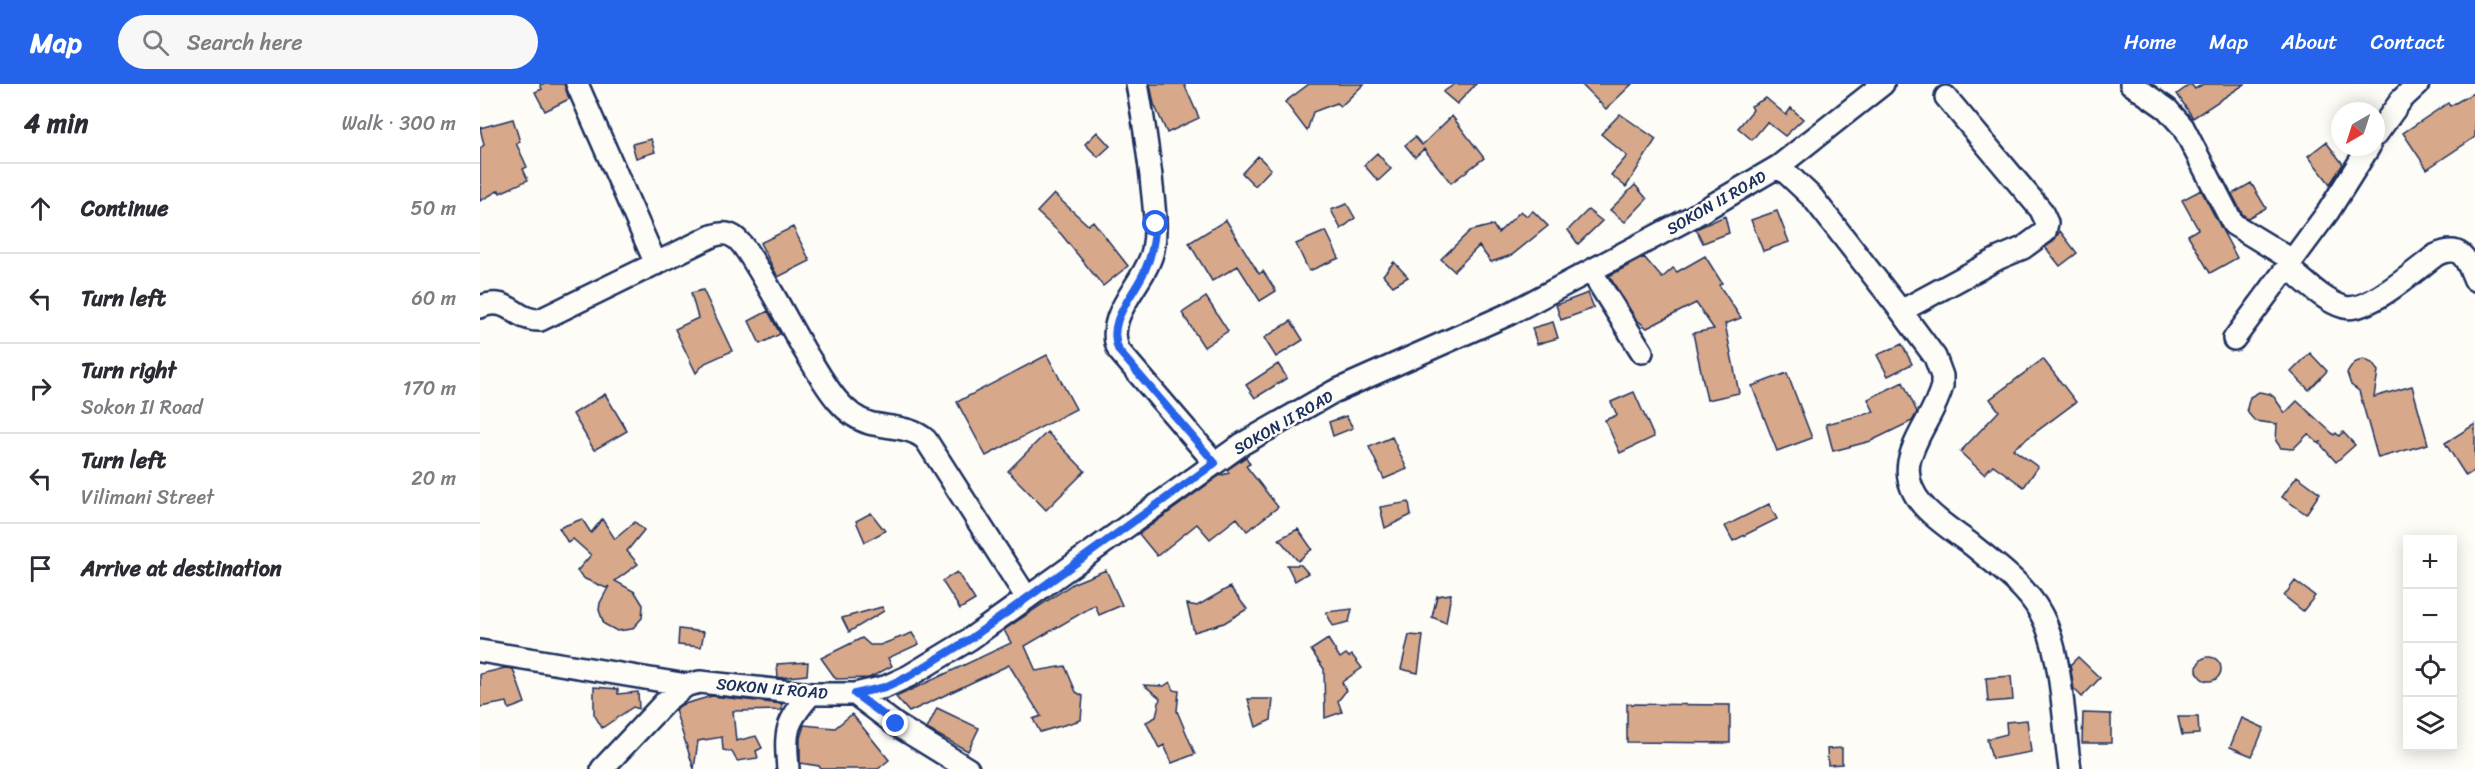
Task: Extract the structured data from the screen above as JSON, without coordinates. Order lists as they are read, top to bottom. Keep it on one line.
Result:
{"streets":{"street":["SOKON II ROAD"]},"north":"bottom left","page":{"header":"Map","search":"Search here","nav":["Home","Map","About","Contact"],"heading":["4 min","Walk · 300 m"],"list":[["Continue","50 m"],["Turn left","60 m"],["Turn right","Sokon II Road","170 m"],["Turn left","Vilimani Street","20 m"],"Arrive at destination"],"map_buttons":["+","−"]}}
